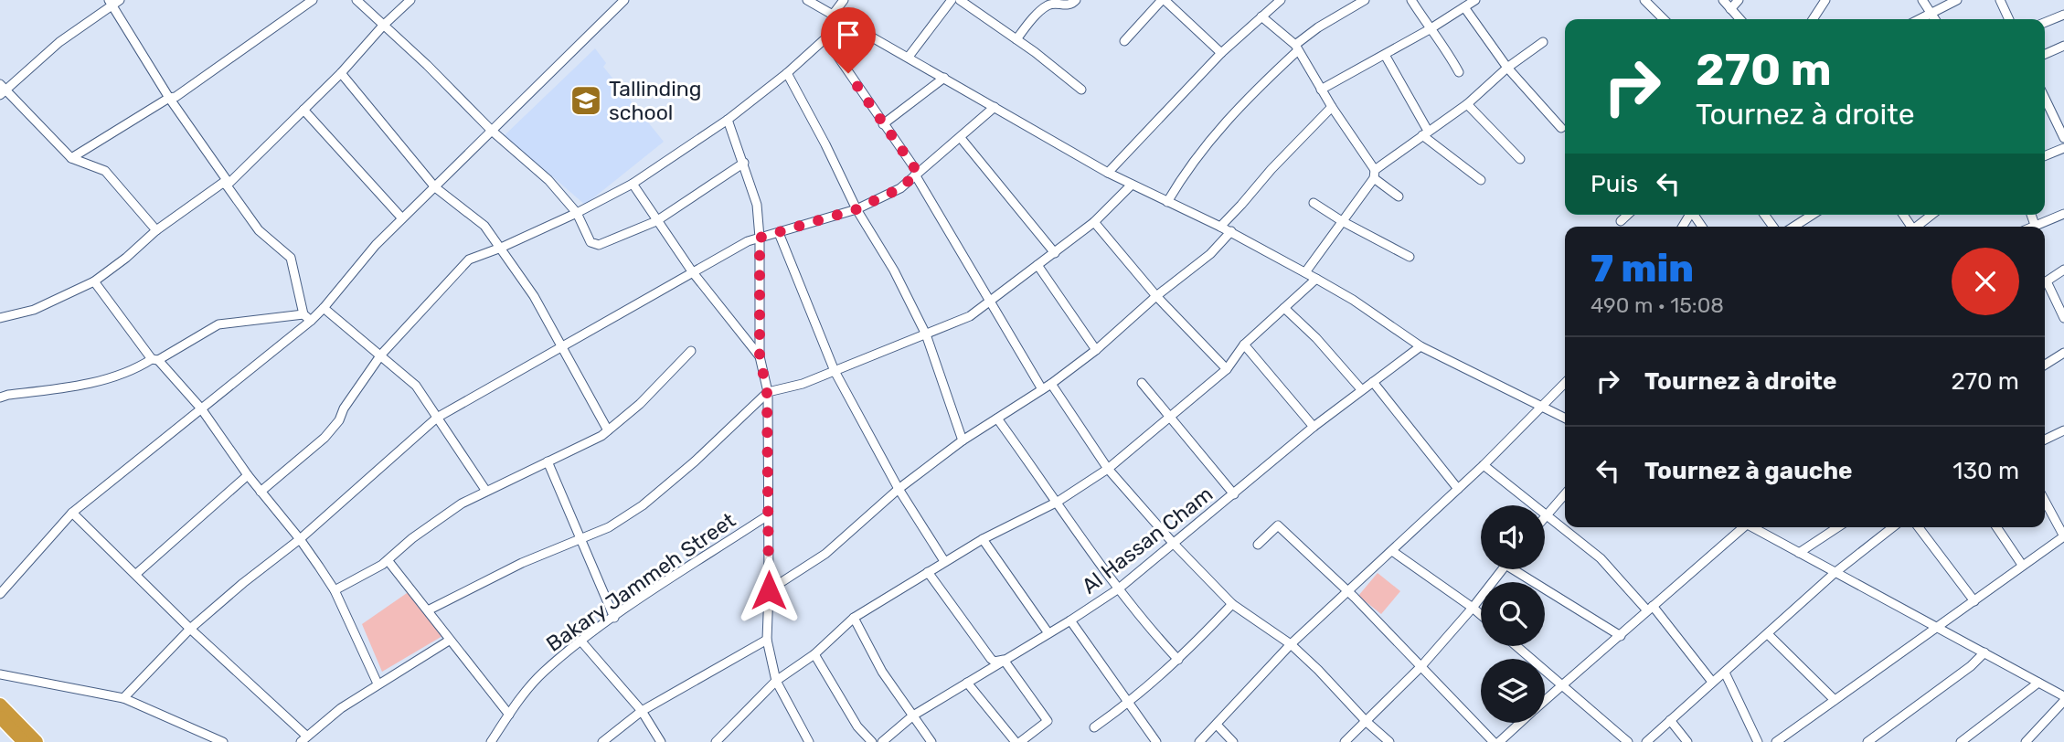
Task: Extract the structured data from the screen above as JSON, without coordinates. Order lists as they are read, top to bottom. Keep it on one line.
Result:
{"streets":{"street":["Al Hassan Cham","Bakary Jammeh Street"]},"places":{"school or university":["Tallinding school"]},"page":{"turn":["270 m","Tournez à droite"],"then":"Puis","heading":["7 min","490 m · 15:08"],"list":[{"name":"Tournez à droite","value":"270 m"},{"name":"Tournez à gauche","value":"130 m"}]}}
